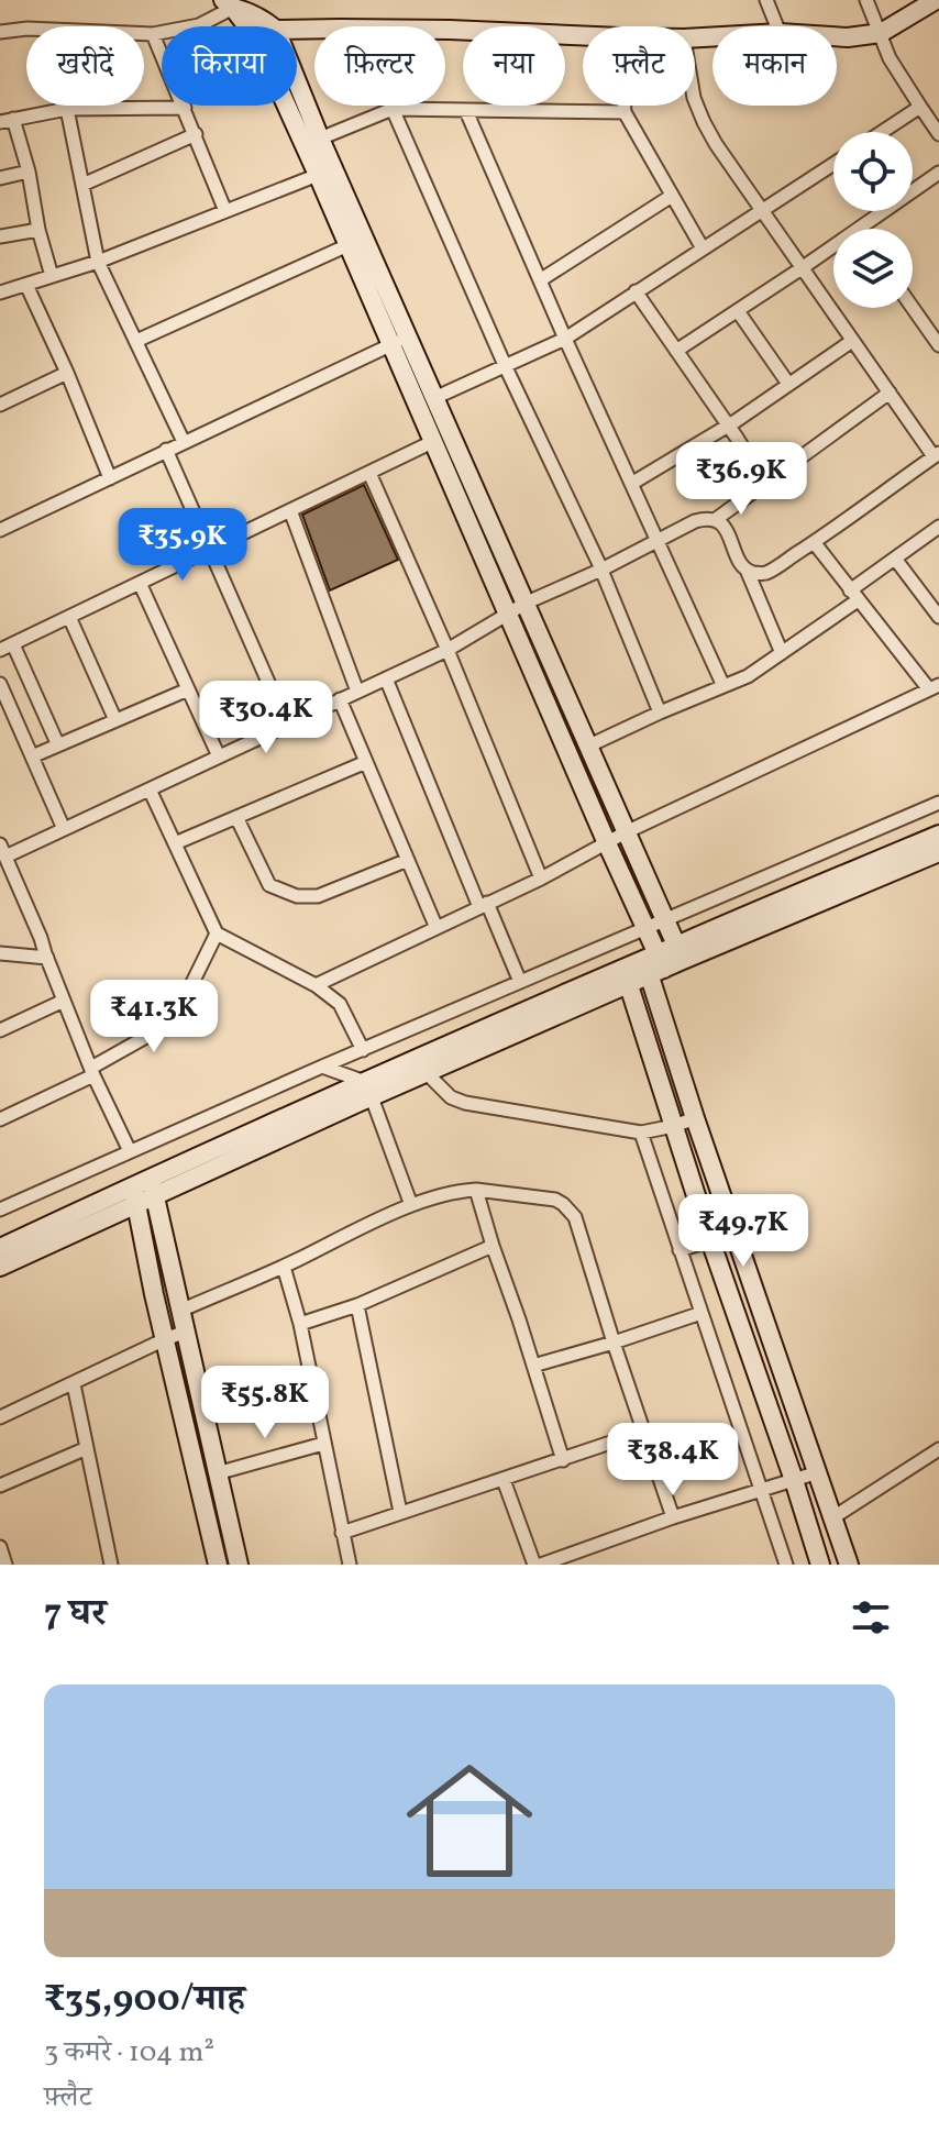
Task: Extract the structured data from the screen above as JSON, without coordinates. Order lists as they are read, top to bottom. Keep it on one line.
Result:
{"page":{"chip":["खरीदें","किराया","फ़िल्टर","नया","फ़्लैट","मकान"],"price":["₹36.9K","₹35.9K","₹30.4K","₹41.3K","₹49.7K","₹55.8K","₹38.4K"],"heading":"7 घर","list":[{"name":"₹35,900/माह","note":"3 कमरे · 104 m² · फ़्लैट"}]}}
